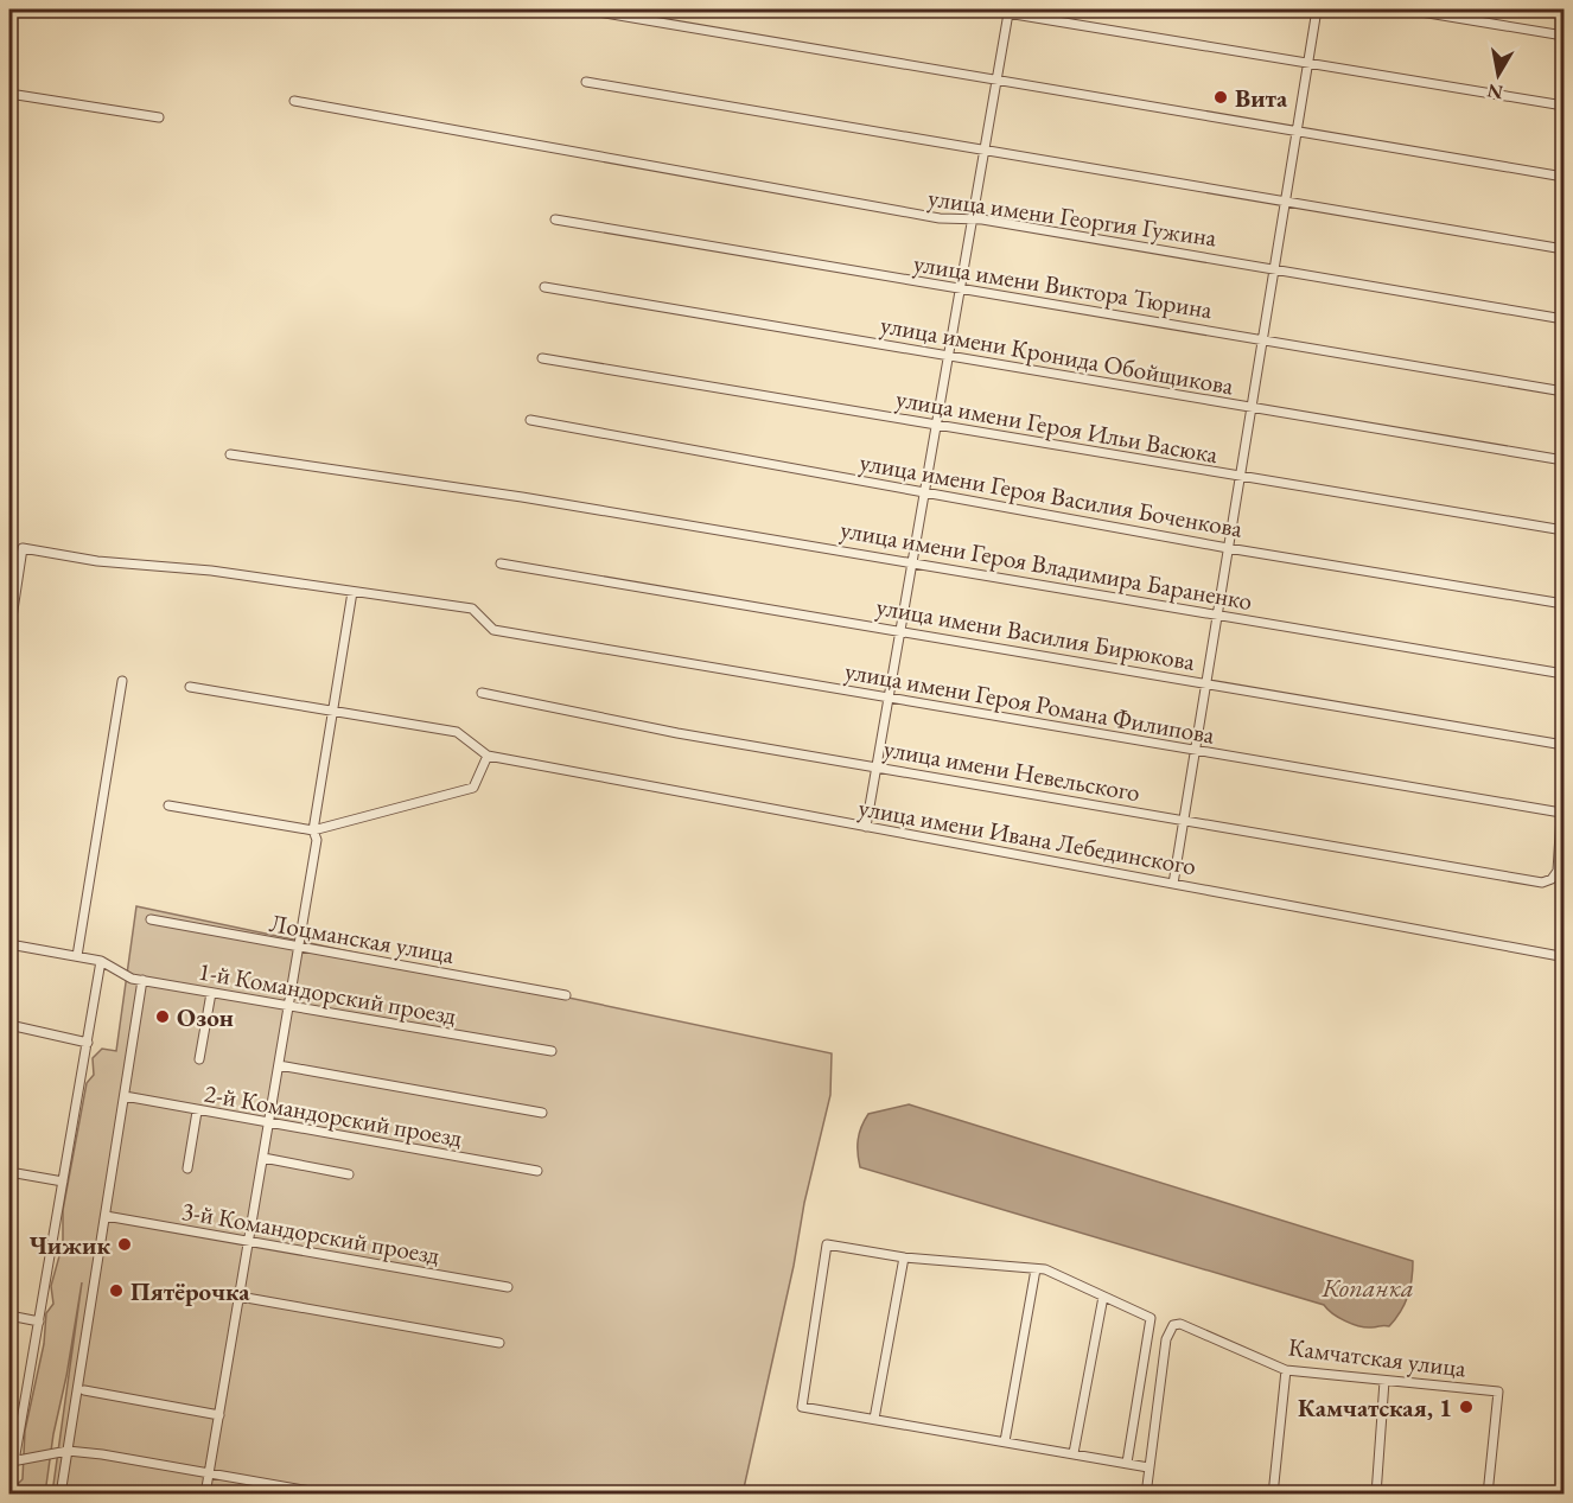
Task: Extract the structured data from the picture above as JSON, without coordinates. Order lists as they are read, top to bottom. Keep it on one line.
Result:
{"streets":{"street":["улица имени Георгия Гужина","улица имени Виктора Тюрина","улица имени Кронида Обойщикова","улица имени Героя Ильи Васюка","улица имени Героя Василия Боченкова","улица имени Героя Владимира Бараненко","улица имени Василия Бирюкова","улица имени Героя Романа Филипова","улица имени Невельского","улица имени Ивана Лебединского","Лоцманская улица","1-й Командорский проезд","2-й Командорский проезд","3-й Командорский проезд","Камчатская улица"]},"crossings":[["улица имени Героя Романа Филипова","улица имени Невельского"]],"water":["Копанка"],"places":["Вита","Озон","Чижик","Пятёрочка","Камчатская, 1"],"north":"bottom"}
